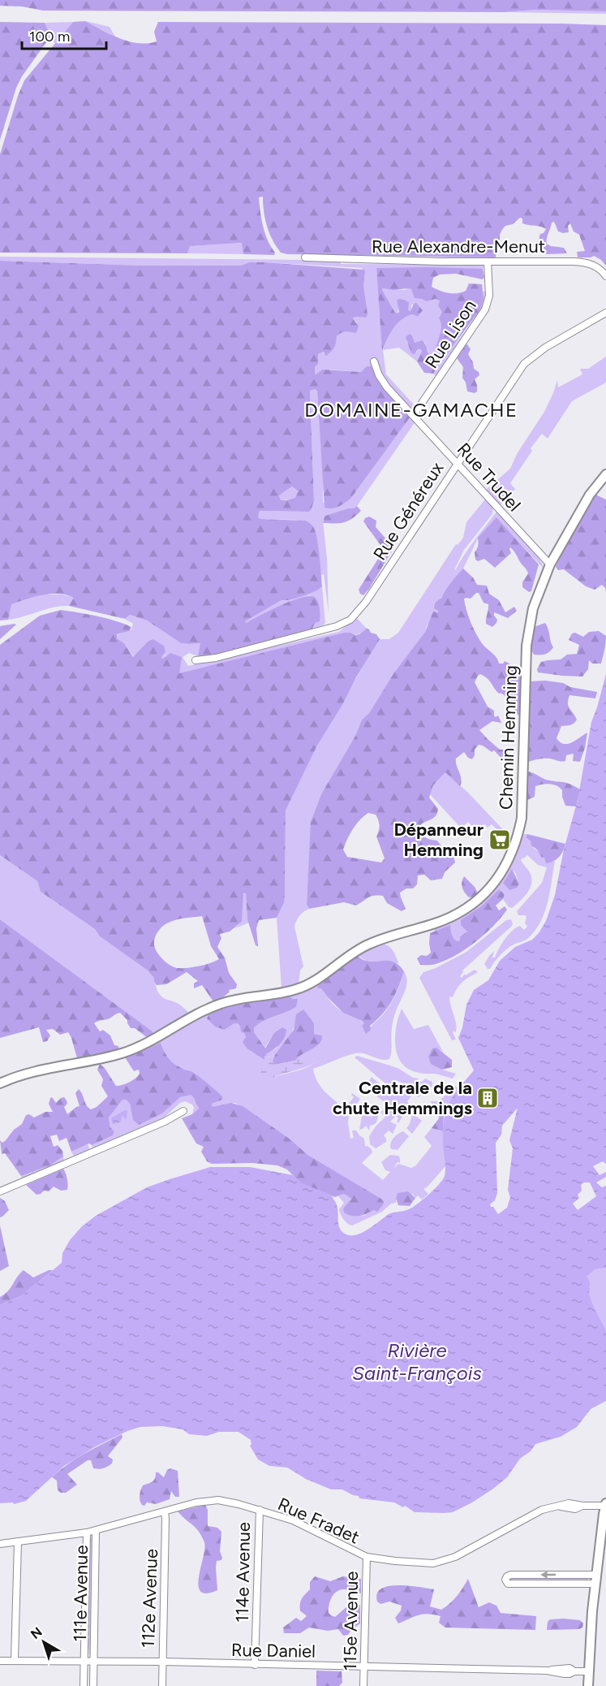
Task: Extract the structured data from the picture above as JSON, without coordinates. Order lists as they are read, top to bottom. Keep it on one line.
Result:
{"streets":{"street":["Rue Alexandre-Menut","Rue Lison","Rue Trudel","Rue Généreux","Chemin Hemming","Rue Fradet","114e Avenue","111e Avenue","112e Avenue","115e Avenue","Rue Daniel"]},"crossings":[["Rue Alexandre-Menut","Rue Lison"],["Rue Lison","Rue Trudel"],["Rue Trudel","Rue Généreux"],["Rue Trudel","Chemin Hemming"],["Rue Fradet","114e Avenue"],["Rue Fradet","111e Avenue"],["Rue Fradet","112e Avenue"],["Rue Fradet","115e Avenue"],["114e Avenue","Rue Daniel"],["111e Avenue","Rue Daniel"],["112e Avenue","Rue Daniel"],["115e Avenue","Rue Daniel"]],"districts":["DOMAINE-GAMACHE"],"water":["Rivière Saint-François"],"places":{"supermarket":["Dépanneur Hemming"],"building":["Centrale de la chute Hemmings"]},"scale_bar":"100 m","north":"top left"}
